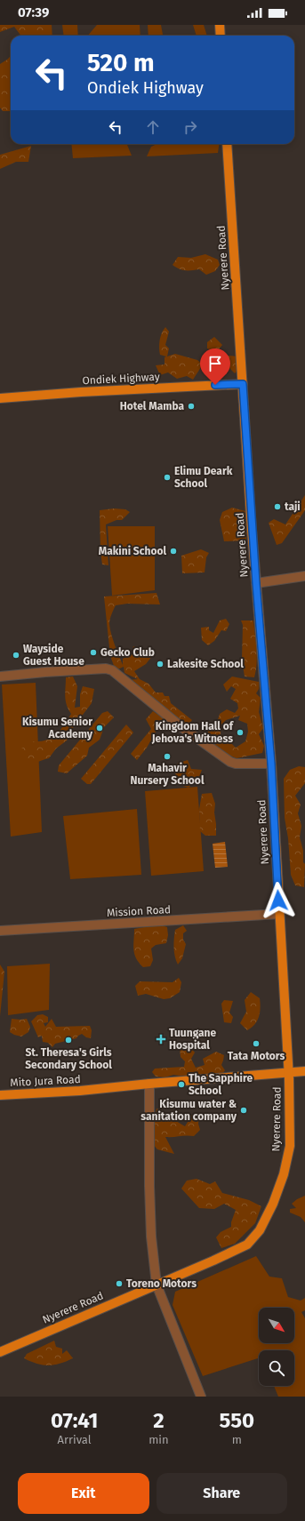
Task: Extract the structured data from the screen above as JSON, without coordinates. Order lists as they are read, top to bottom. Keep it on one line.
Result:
{"streets":{"main road":["Nyerere Road","Ondiek Highway","Mito Jura Road"],"street":["Mission Road"]},"crossings":[["Nyerere Road","Ondiek Highway"],["Nyerere Road","Mission Road"],["Nyerere Road","Mito Jura Road"]],"places":{"other":["Hotel Mamba","Elimu Deark School","taji","Makini School","Gecko Club","Wayside Guest House","Lakesite School","Kisumu Senior Academy","Kingdom Hall of Jehova's Witness","Mahavir Nursery School","St. Theresa's Girls Secondary School","Tata Motors","The Sapphire School","Kisumu water & sanitation company","Toreno Motors"],"health":["Tuungane Hospital"]},"north":"bottom right","page":{"status":"07:39","turn":["520 m","Ondiek Highway"],"eta":["07:41","Arrival","2","min","550","m"],"buttons":["Exit","Share"]}}
